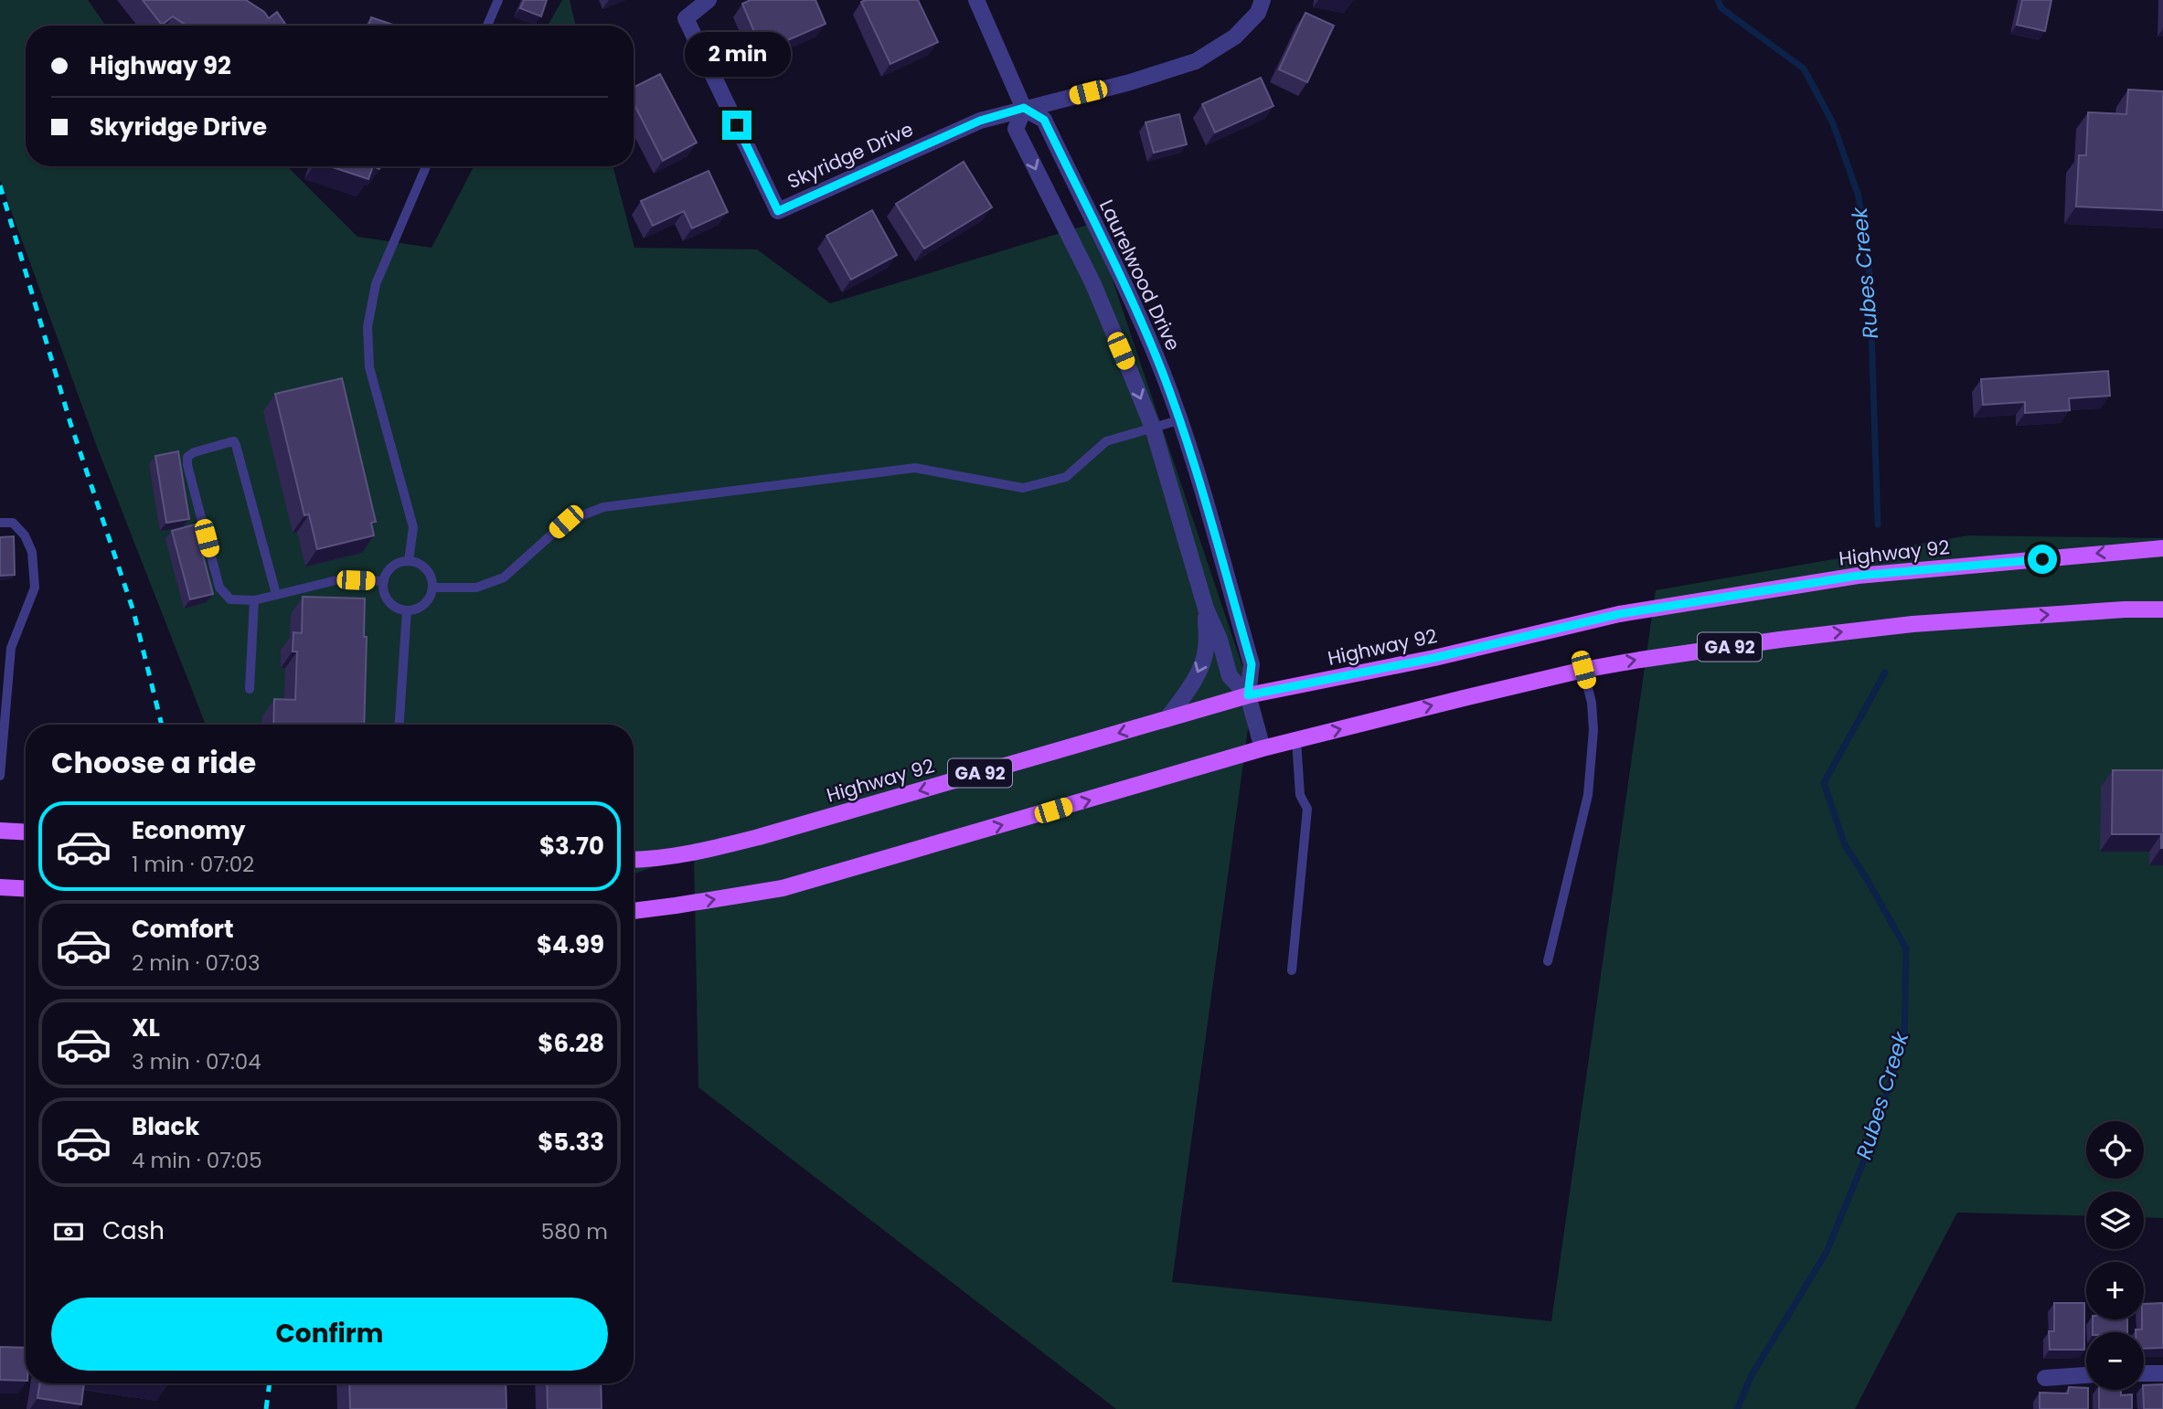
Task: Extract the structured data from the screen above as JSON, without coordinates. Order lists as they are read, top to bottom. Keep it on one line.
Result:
{"streets":{"main road":["Highway 92","GA 92"],"street":["Skyridge Drive","Laurelwood Drive"]},"crossings":[["Skyridge Drive","Laurelwood Drive"],["Laurelwood Drive","Highway 92"],["Laurelwood Drive","GA 92"]],"water":["Rubes Creek"],"page":{"banner":["Highway 92","Skyridge Drive"],"bubble":"2 min","heading":"Choose a ride","list":[{"name":"Economy","note":"1 min · 07:02","value":"$3.70"},{"name":"Comfort","note":"2 min · 07:03","value":"$4.99"},{"name":"XL","note":"3 min · 07:04","value":"$6.28"},{"name":"Black","note":"4 min · 07:05","value":"$5.33"}],"map_buttons":["+","−"],"pay":["Cash","580 m"],"buttons":"Confirm"}}
